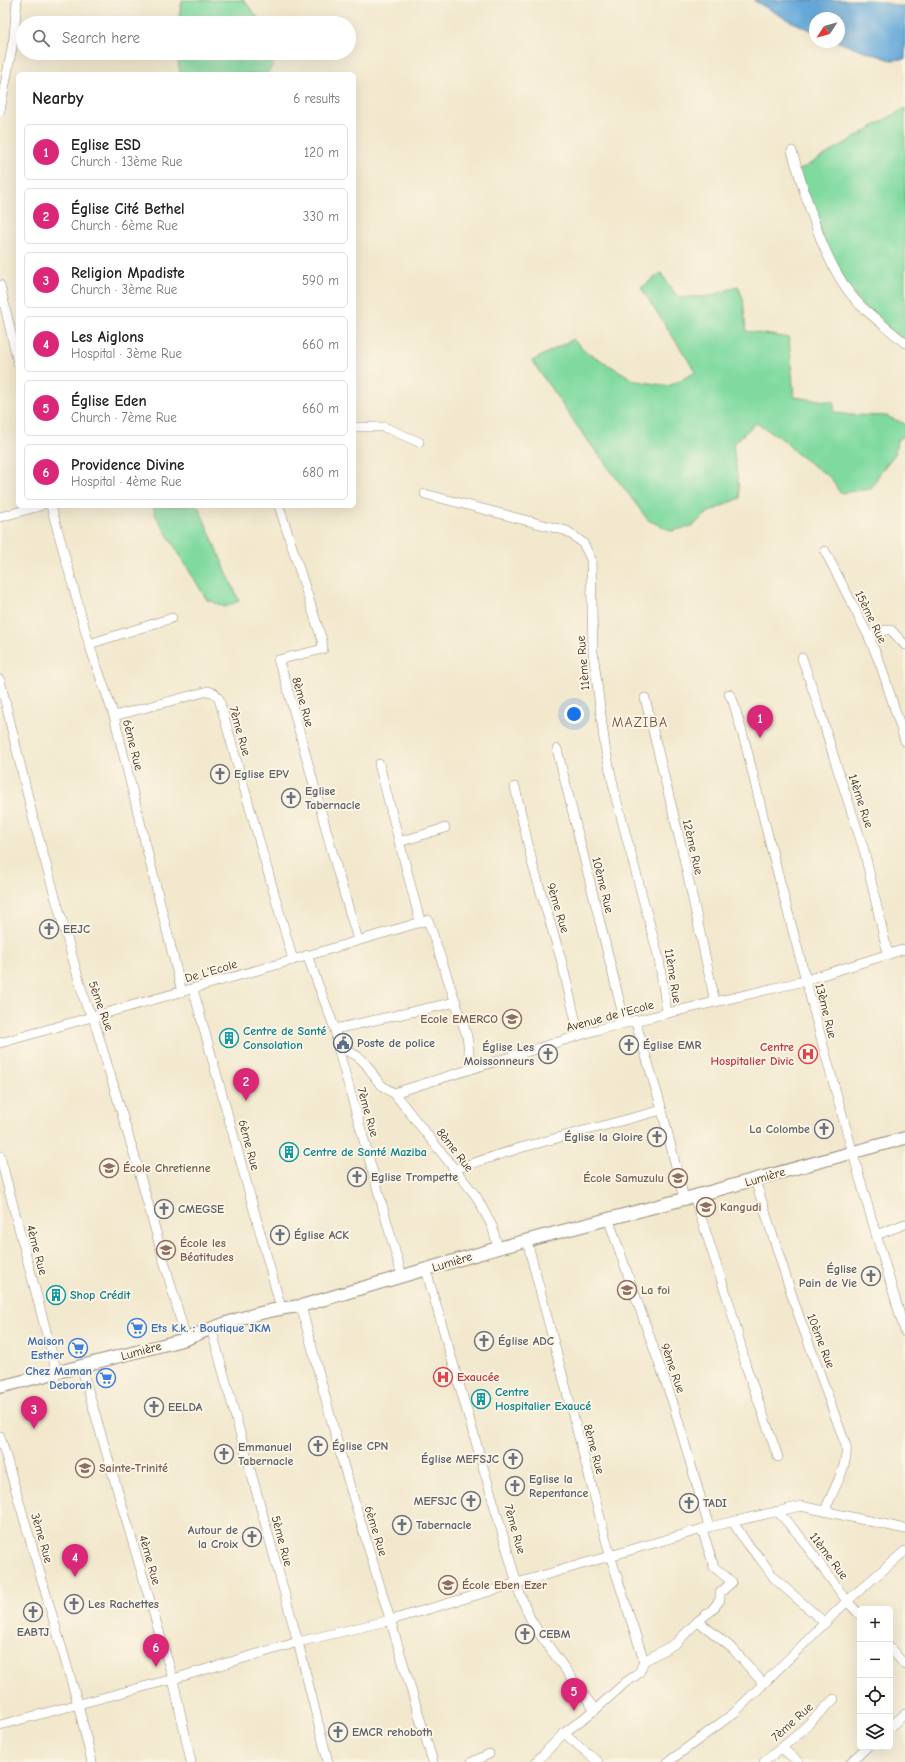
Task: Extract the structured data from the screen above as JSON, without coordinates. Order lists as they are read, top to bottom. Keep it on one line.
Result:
{"streets":{"street":["15ème Rue","11ème Rue","8ème Rue","7ème Rue","6ème Rue","14ème Rue","12ème Rue","10ème Rue","9ème Rue","De L'Ecole","5ème Rue","13ème Rue","Avenue de l'Ecole","Lumière","4ème Rue","3ème Rue"]},"crossings":[["11ème Rue","Avenue de l'Ecole"],["8ème Rue","De L'Ecole"],["8ème Rue","Avenue de l'Ecole"],["8ème Rue","Lumière"],["7ème Rue","6ème Rue"],["7ème Rue","De L'Ecole"],["7ème Rue","Lumière"],["6ème Rue","De L'Ecole"],["6ème Rue","Lumière"],["14ème Rue","Avenue de l'Ecole"],["12ème Rue","Avenue de l'Ecole"],["10ème Rue","Avenue de l'Ecole"],["10ème Rue","Lumière"],["9ème Rue","Avenue de l'Ecole"],["9ème Rue","Lumière"],["De L'Ecole","5ème Rue"],["5ème Rue","Lumière"],["13ème Rue","Avenue de l'Ecole"],["13ème Rue","Lumière"],["Lumière","4ème Rue"]],"districts":["MAZIBA"],"places":{"church":["Eglise EPV","Eglise Tabernacle","EEJC","Église EMR","Église Les Moissonneurs","La Colombe","Église la Gloire","Eglise Trompette","CMEGSE","Église ACK","Église Pain de Vie","Église ADC","EELDA","Église CPN","Emmanuel Tabernacle","Église MEFSJC","Eglise la Repentance","MEFSJC","TADI","Tabernacle","Autour de la Croix","Les Rachettes","EABTJ","CEBM","EMCR rehoboth"],"school or university":["Ecole EMERCO","École Chretienne","École Samuzulu","Kangudi","École les Béatitudes","La foi","Sainte-Trinité","École Eben Ezer"],"building":["Centre de Santé Consolation","Centre de Santé Maziba","Shop Crédit","Centre Hospitalier Exaucé"],"public building":["Poste de police"],"hospital":["Centre Hospitalier Divic","Exaucée"],"supermarket":["Ets K.k. : Boutique JKM","Maison Esther","Chez Maman Deborah"]},"north":"bottom left","page":{"search":"Search here","heading":["Nearby","6 results"],"list":[{"mark":"1","name":"Eglise ESD","note":"Church · 13ème Rue","value":"120 m"},{"mark":"2","name":"Église Cité Bethel","note":"Church · 6ème Rue","value":"330 m"},{"mark":"3","name":"Religion Mpadiste","note":"Church · 3ème Rue","value":"590 m"},{"mark":"4","name":"Les Aiglons","note":"Hospital · 3ème Rue","value":"660 m"},{"mark":"5","name":"Église Eden","note":"Church · 7ème Rue","value":"660 m"},{"mark":"6","name":"Providence Divine","note":"Hospital · 4ème Rue","value":"680 m"}],"pins":["1","2","3","4","6","5"],"map_buttons":["+","−"]}}
